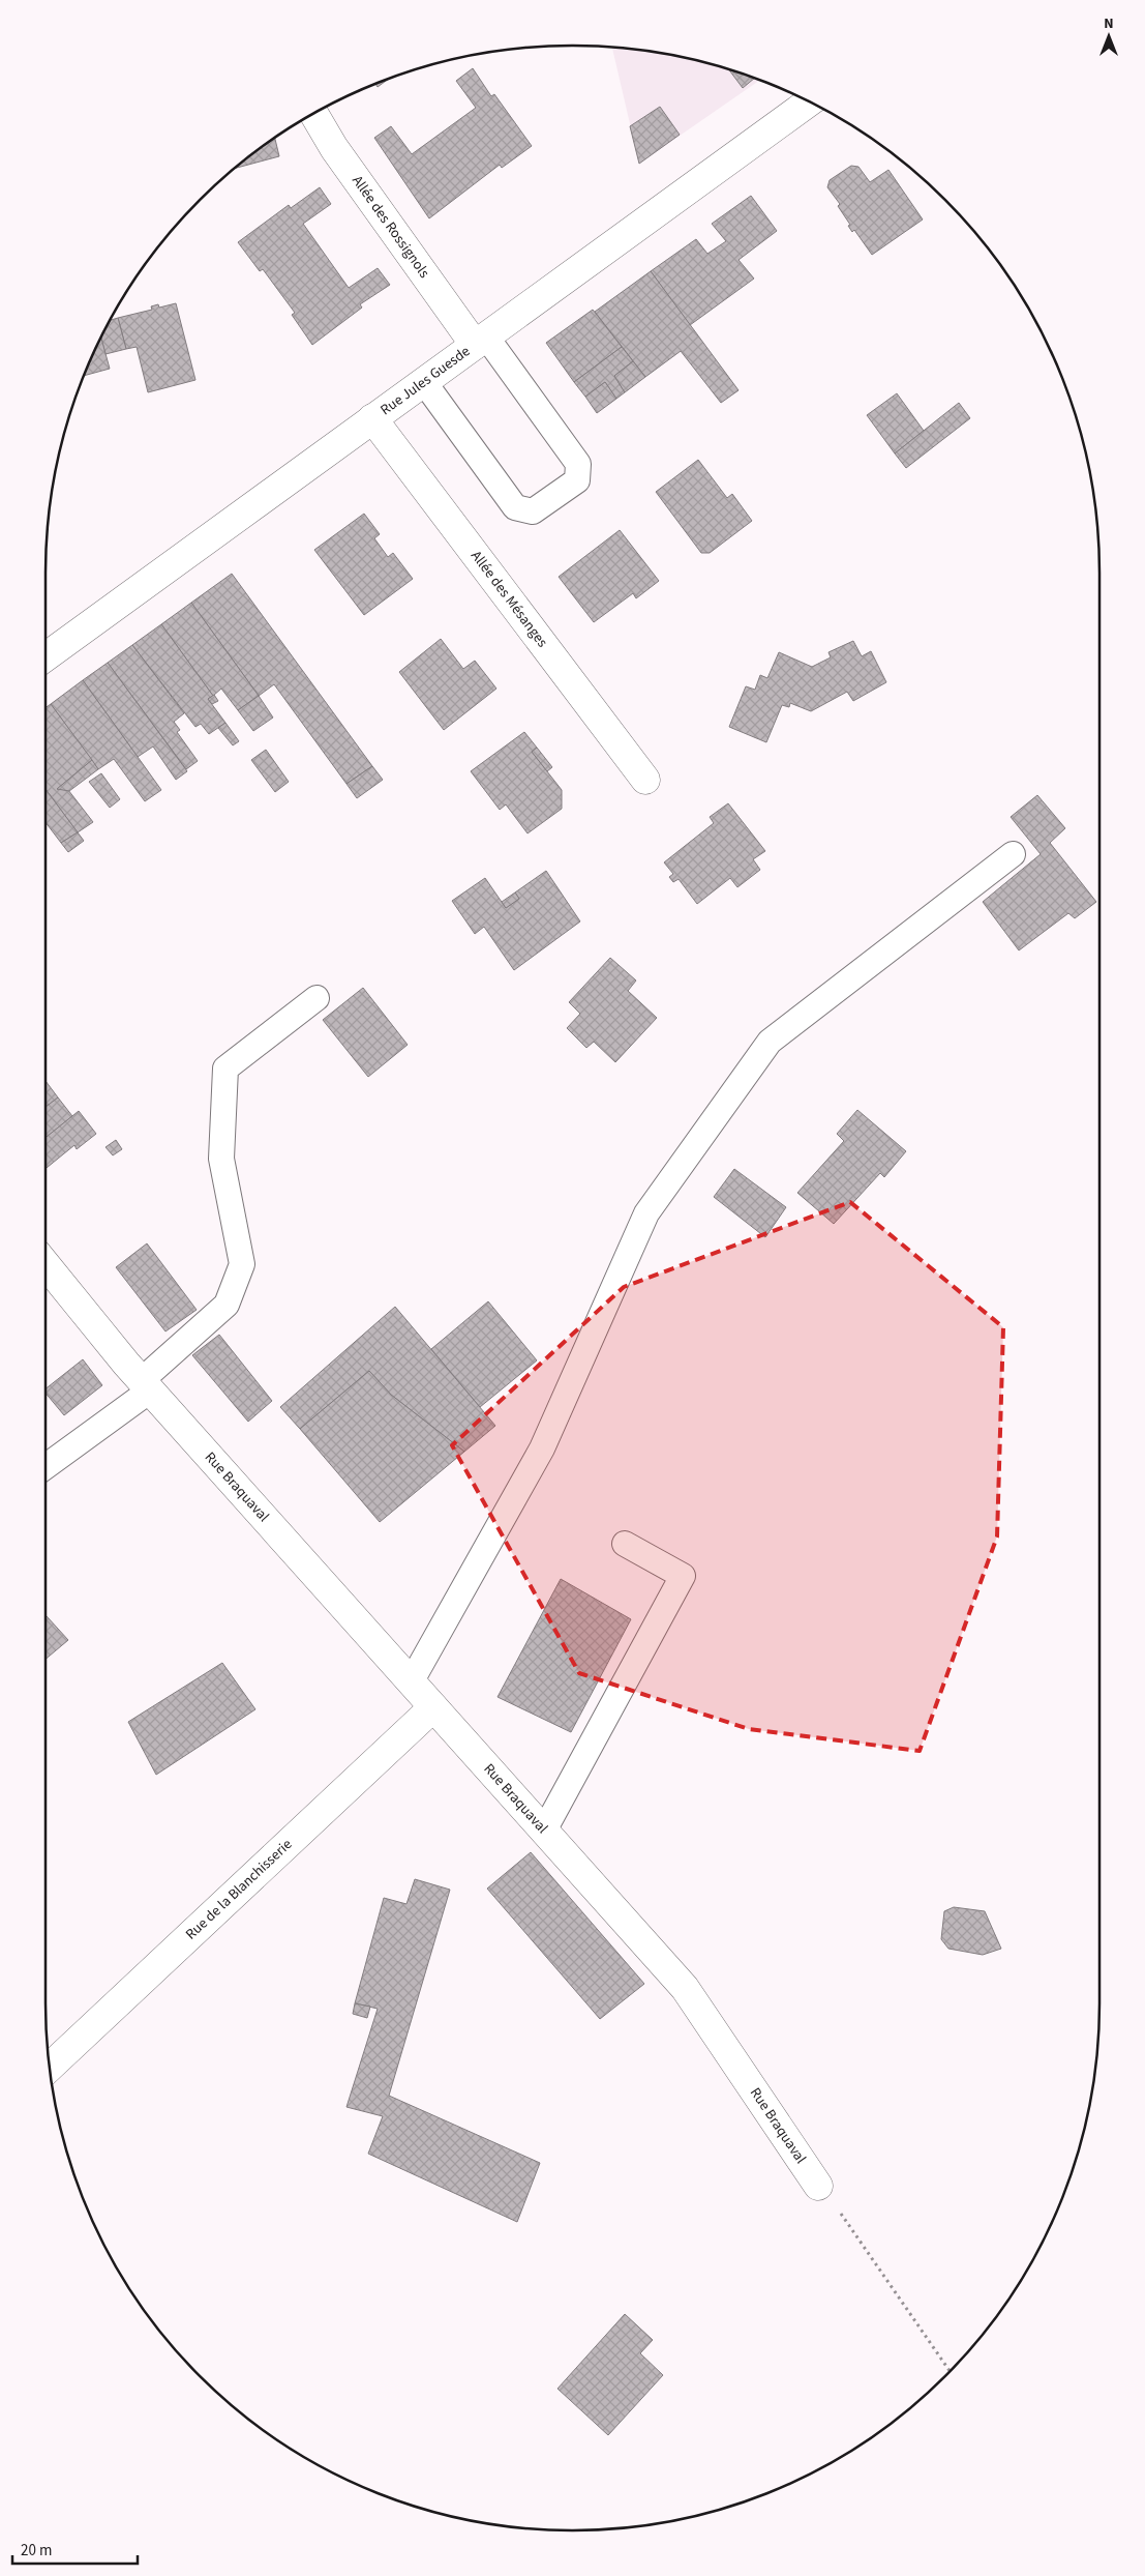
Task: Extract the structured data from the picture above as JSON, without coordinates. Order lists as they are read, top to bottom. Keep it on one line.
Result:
{"streets":{"street":["Allée des Rossignols","Rue Jules Guesde","Allée des Mésanges","Rue Braquaval","Rue de la Blanchisserie"]},"crossings":[["Allée des Rossignols","Rue Jules Guesde"],["Rue Jules Guesde","Allée des Mésanges"],["Rue Braquaval","Rue de la Blanchisserie"]],"scale_bar":"20 m","north":"top"}
